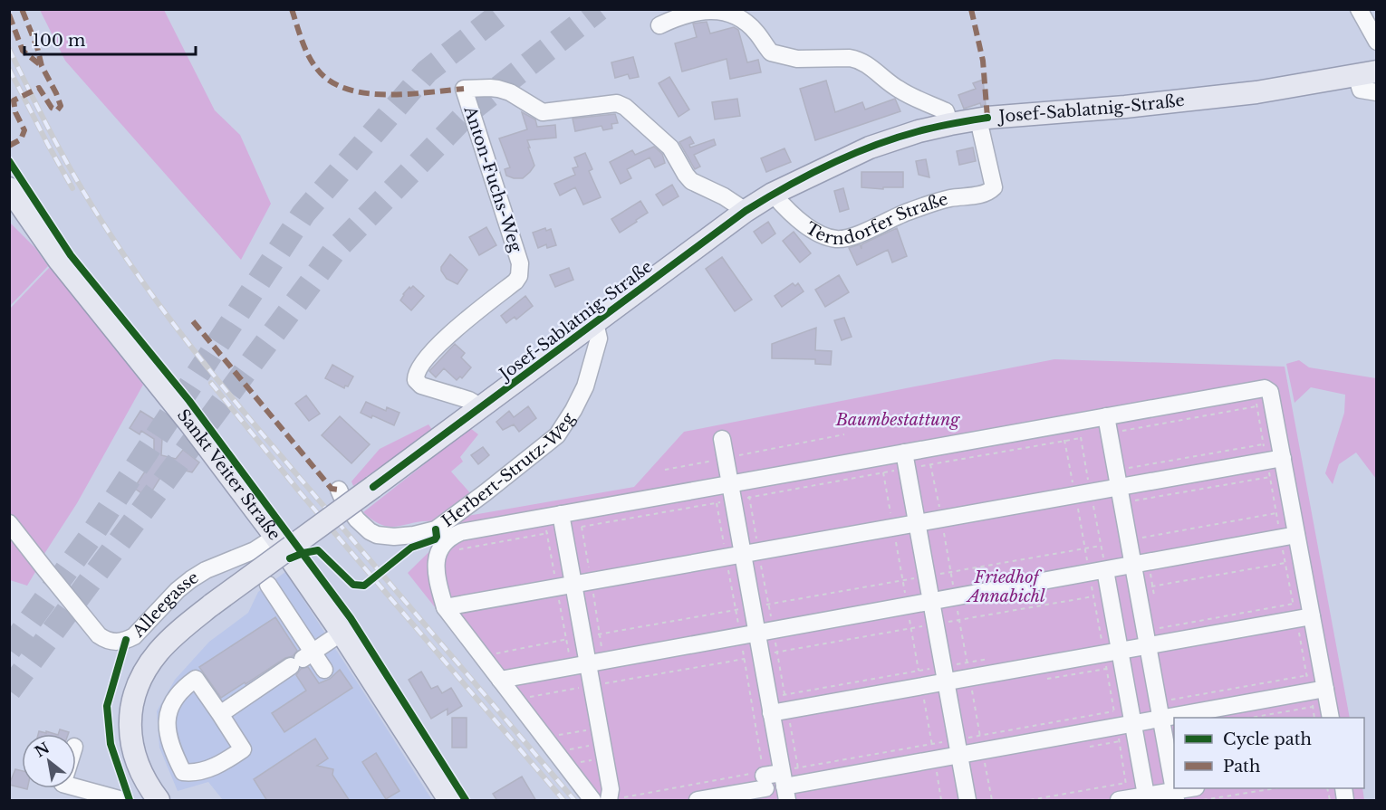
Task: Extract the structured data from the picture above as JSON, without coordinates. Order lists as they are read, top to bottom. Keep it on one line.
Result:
{"streets":{"main road":["Josef-Sablatnig-Straße","Sankt Veiter Straße"],"street":["Anton-Fuchs-Weg","Terndorfer Straße","Herbert-Strutz-Weg","Alleegasse"]},"crossings":[["Josef-Sablatnig-Straße","Anton-Fuchs-Weg"],["Josef-Sablatnig-Straße","Terndorfer Straße"],["Josef-Sablatnig-Straße","Herbert-Strutz-Weg"],["Sankt Veiter Straße","Alleegasse"]],"parks":["Baumbestattung","Friedhof Annabichl"],"legend":["Cycle path","Path"],"scale_bar":"100 m","north":"top left"}
